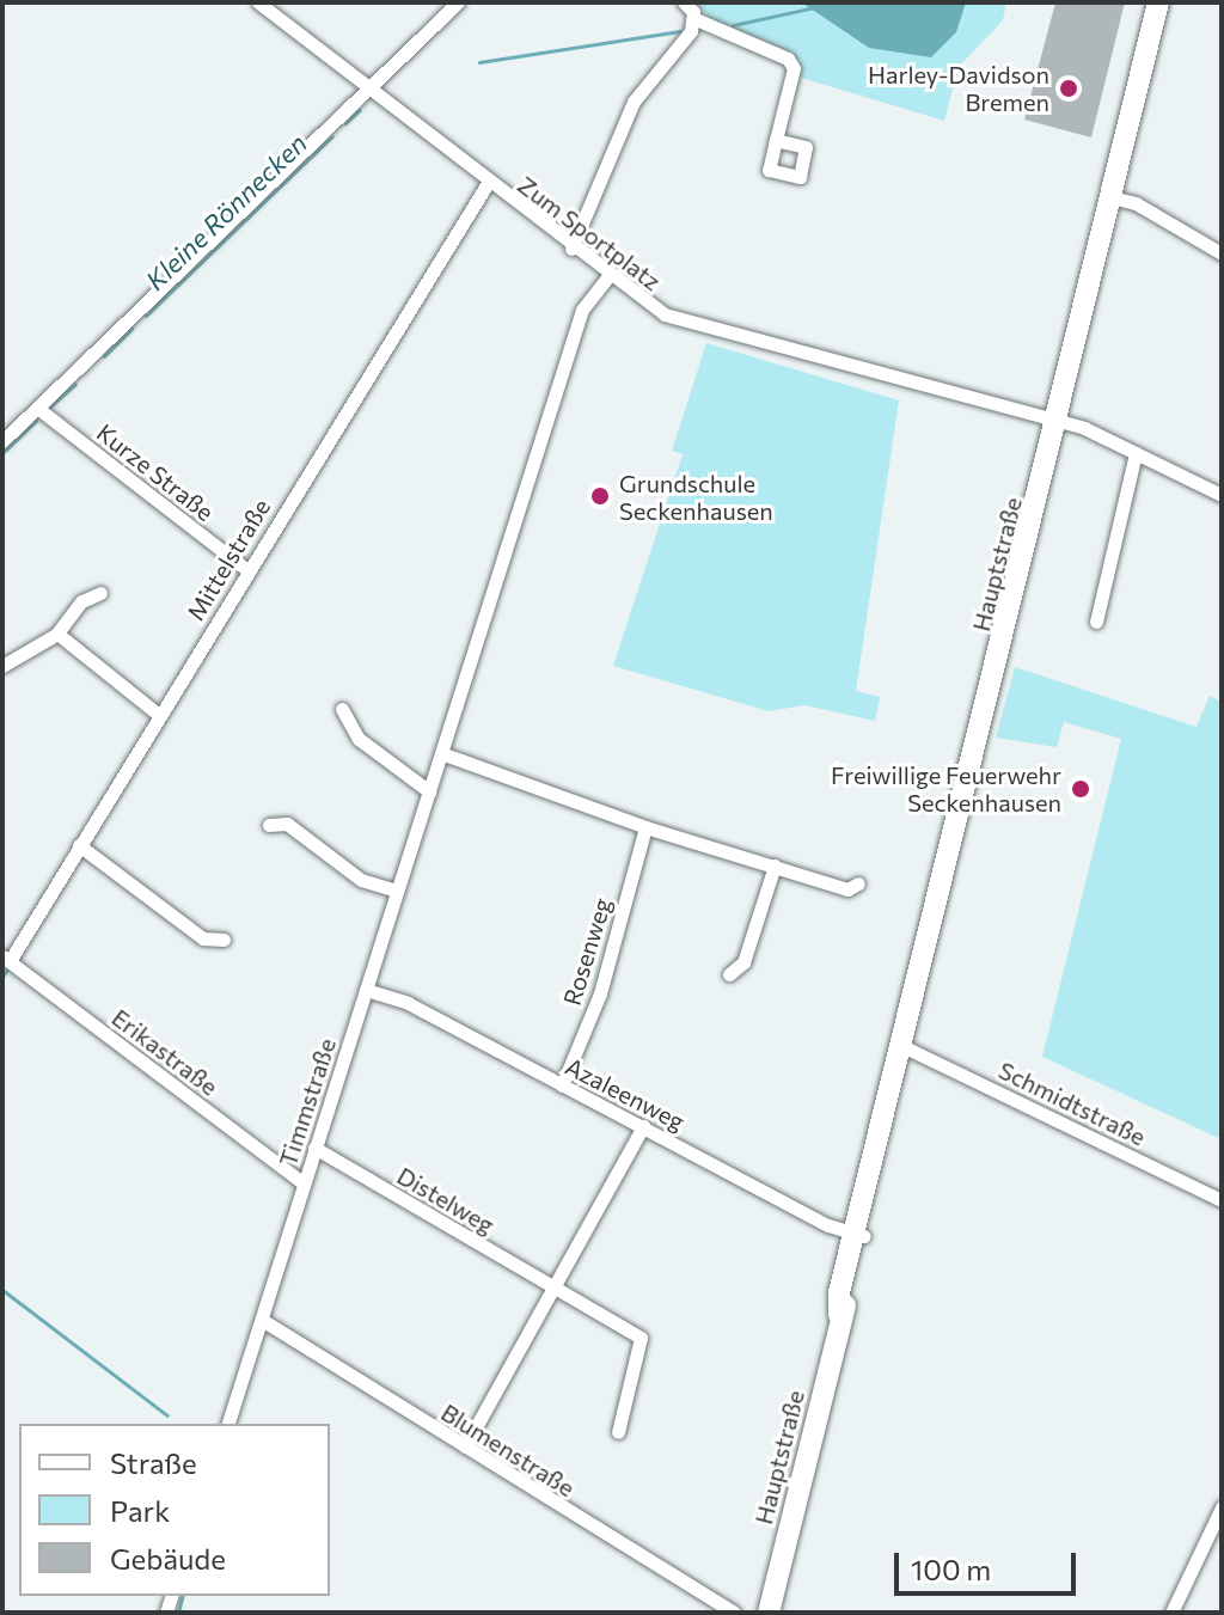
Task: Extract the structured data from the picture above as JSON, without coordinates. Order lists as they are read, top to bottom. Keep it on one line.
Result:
{"streets":{"main road":["Hauptstraße"],"street":["Zum Sportplatz","Kurze Straße","Mittelstraße","Rosenweg","Erikastraße","Azaleenweg","Timmstraße","Schmidtstraße","Distelweg","Blumenstraße"]},"crossings":[["Zum Sportplatz","Mittelstraße"],["Zum Sportplatz","Hauptstraße"],["Zum Sportplatz","Timmstraße"],["Kurze Straße","Mittelstraße"],["Mittelstraße","Erikastraße"],["Hauptstraße","Azaleenweg"],["Hauptstraße","Schmidtstraße"],["Rosenweg","Azaleenweg"],["Erikastraße","Timmstraße"],["Azaleenweg","Timmstraße"],["Timmstraße","Distelweg"],["Timmstraße","Blumenstraße"]],"water":["Kleine Rönnecken"],"places":["Harley-Davidson Bremen","Grundschule Seckenhausen","Freiwillige Feuerwehr Seckenhausen"],"legend":["Straße","Park","Gebäude"],"scale_bar":"100 m"}
